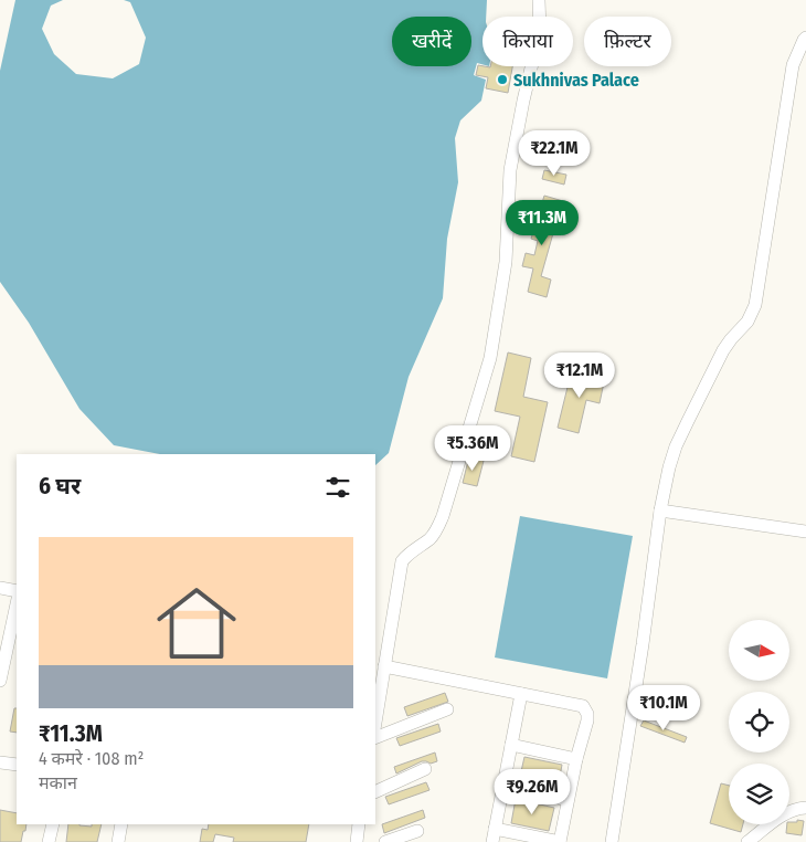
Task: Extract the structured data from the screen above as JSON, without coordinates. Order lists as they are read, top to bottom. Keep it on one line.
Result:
{"places":["Sukhnivas Palace"],"north":"right","page":{"chip":["खरीदें","किराया","फ़िल्टर"],"price":["₹22.1M","₹11.3M","₹12.1M","₹5.36M","₹10.1M","₹9.26M"],"heading":"6 घर","list":[{"name":"₹11.3M","note":"4 कमरे · 108 m² · मकान"}]}}
